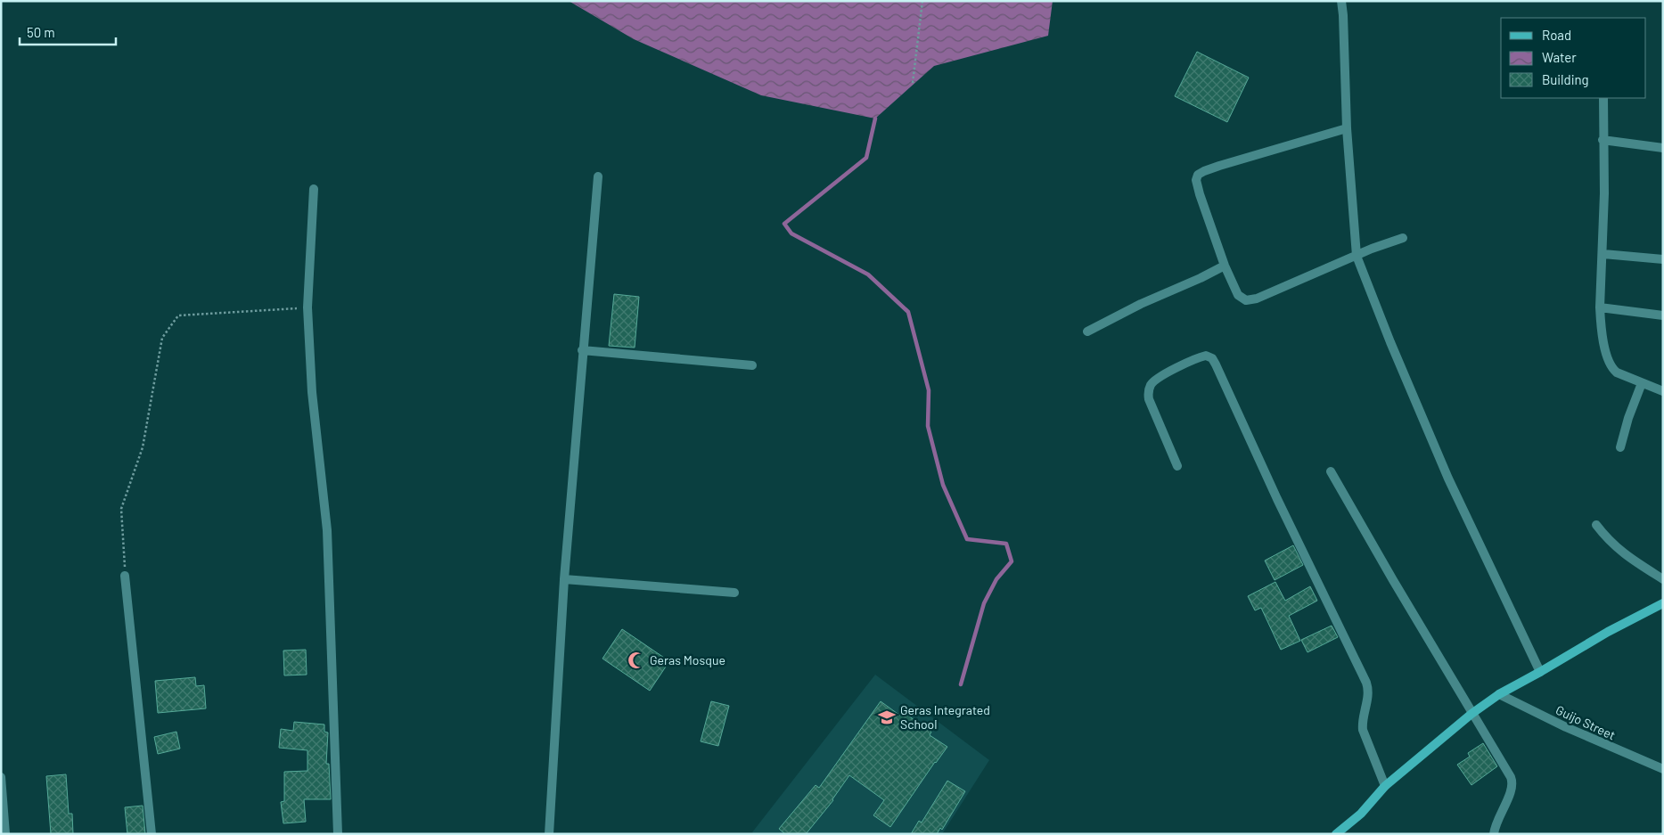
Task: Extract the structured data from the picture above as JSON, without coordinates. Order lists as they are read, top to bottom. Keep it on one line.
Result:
{"streets":{"street":["Guijo Street"]},"places":{"mosque":["Geras Mosque"],"school or university":["Geras Integrated School"]},"legend":["Road","Water","Building"],"scale_bar":"50 m"}
